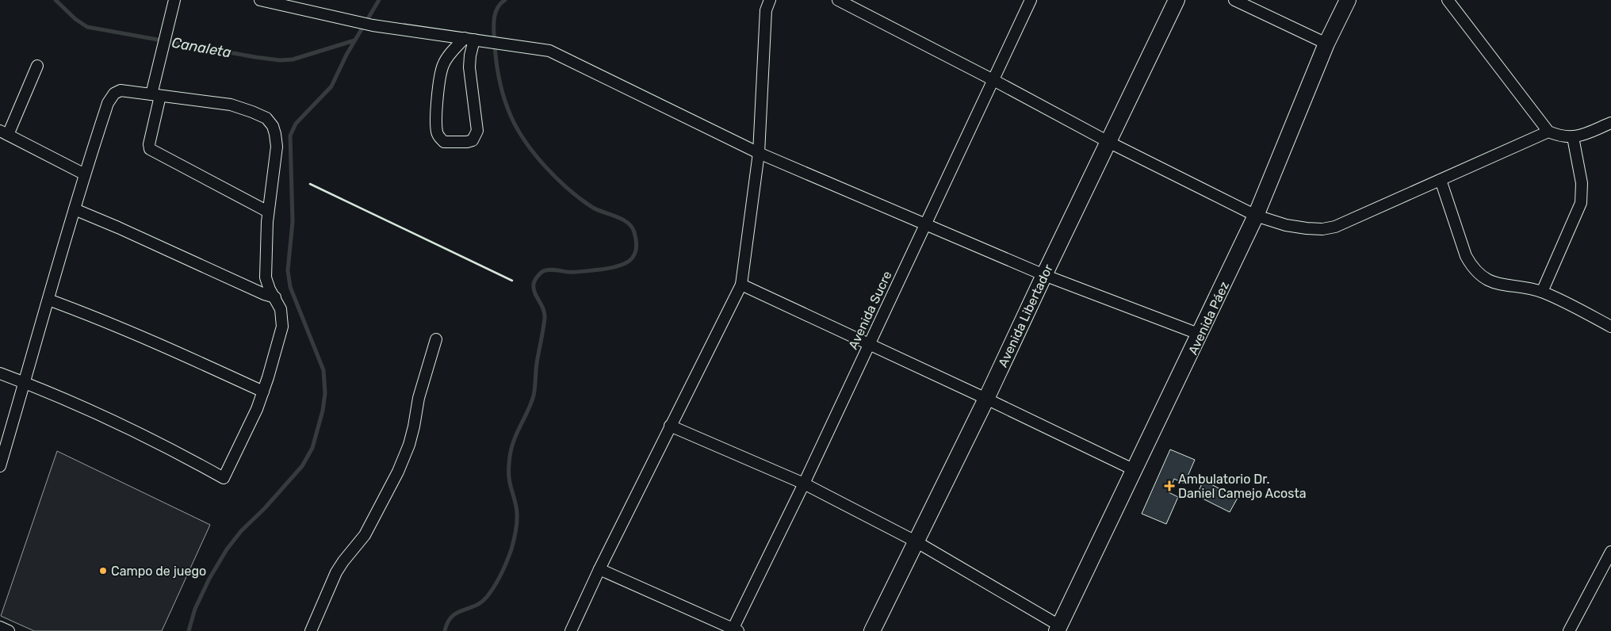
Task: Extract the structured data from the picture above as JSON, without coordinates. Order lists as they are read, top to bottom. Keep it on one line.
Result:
{"streets":{"main road":["Avenida Libertador","Avenida Páez"],"street":["Avenida Sucre"]},"water":["Canaleta"],"places":{"health":["Ambulatorio Dr. Daniel Camejo Acosta"],"other":["Campo de juego"]}}
